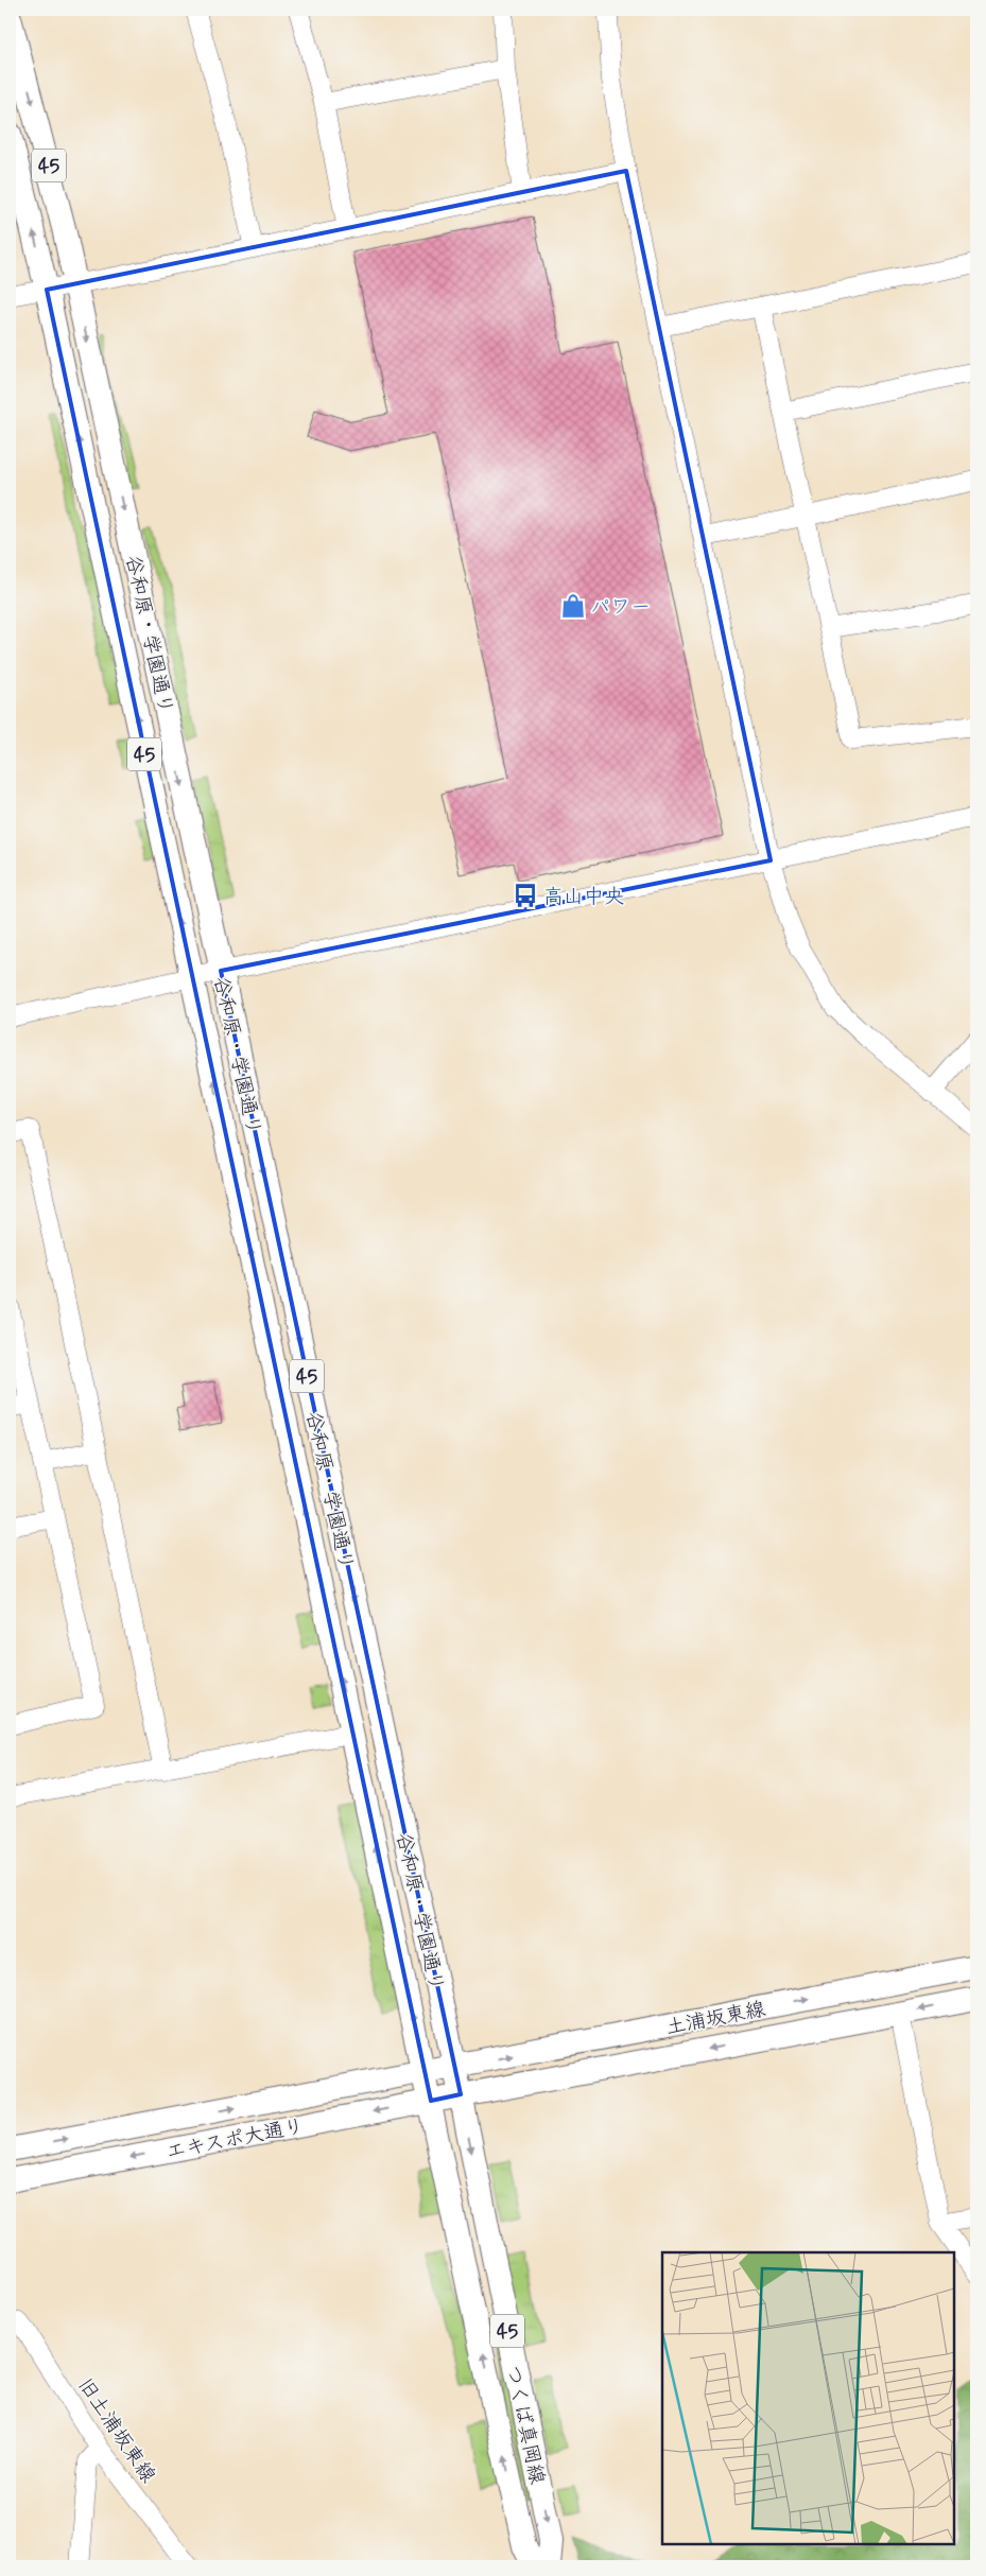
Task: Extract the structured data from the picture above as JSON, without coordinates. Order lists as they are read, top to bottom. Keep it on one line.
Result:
{"streets":{"main road":["45","谷和原・学園通り","土浦坂東線","エキスポ大通り","つくば真岡線"],"street":["旧土浦坂東線"]},"crossings":[["谷和原・学園通り","土浦坂東線"],["谷和原・学園通り","エキスポ大通り"],["谷和原・学園通り","つくば真岡線"],["土浦坂東線","エキスポ大通り"],["土浦坂東線","つくば真岡線"],["エキスポ大通り","つくば真岡線"]],"places":{"shop":["パワー"],"bus stop":["高山中央"]}}
